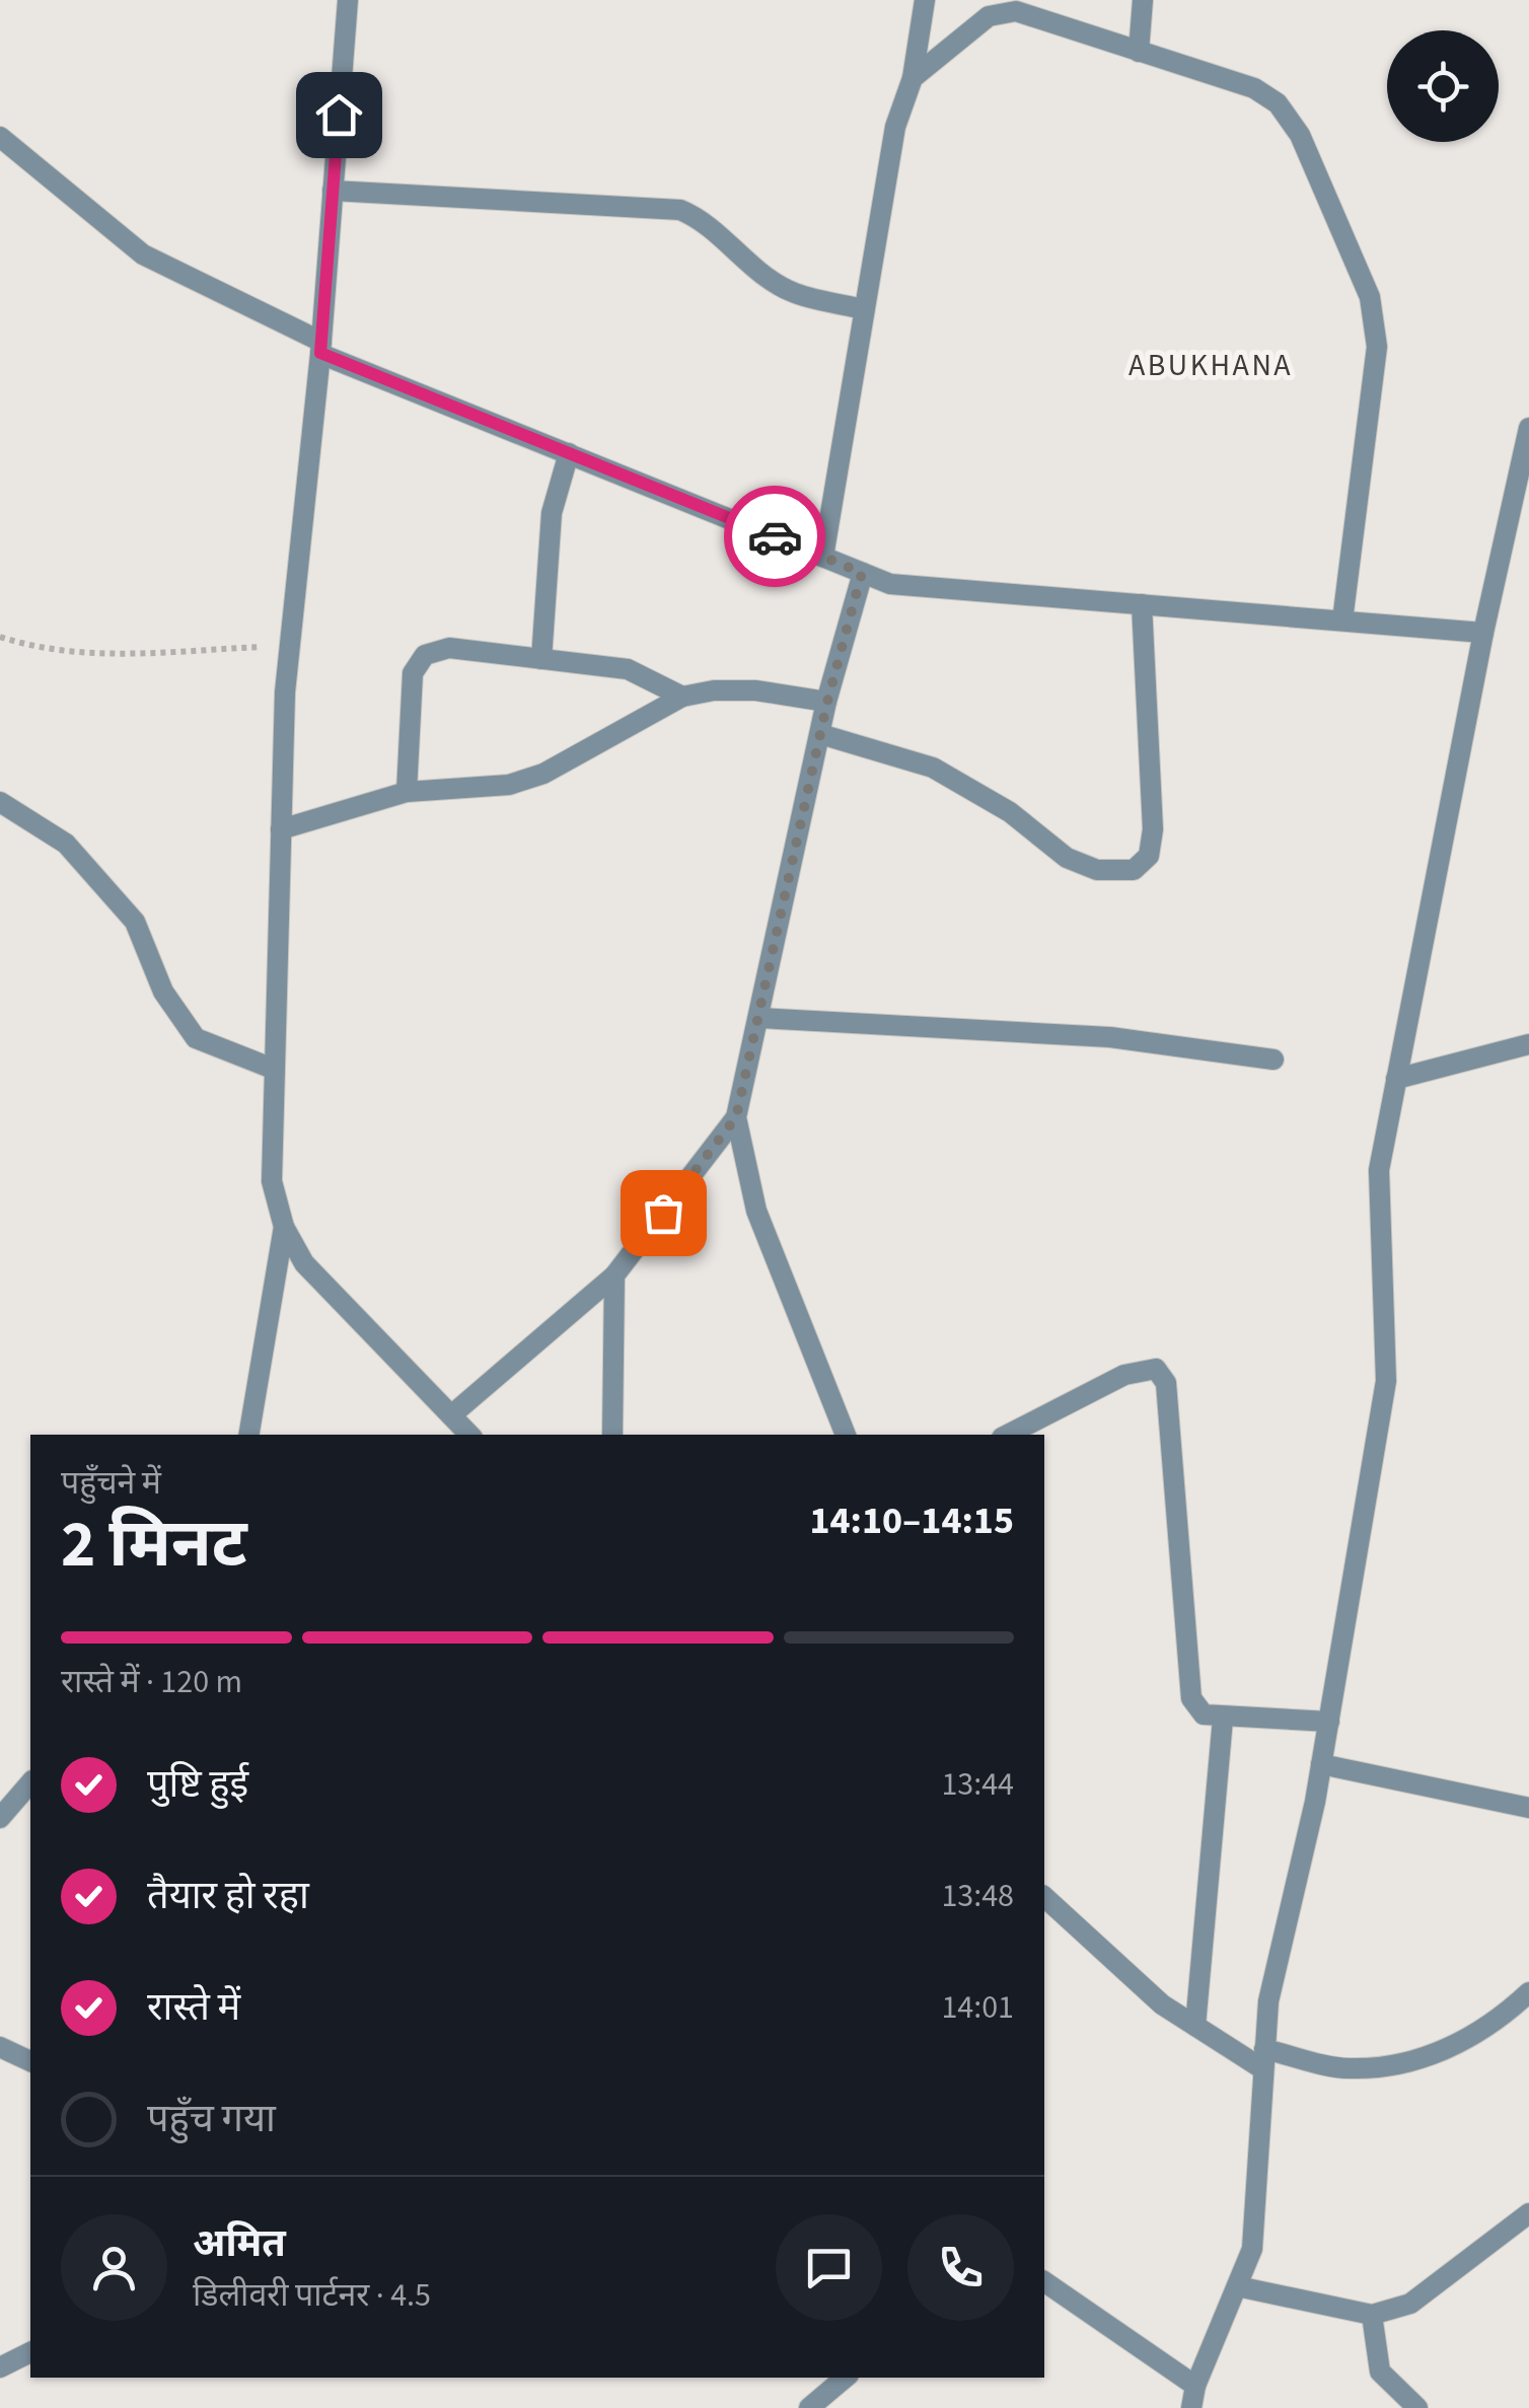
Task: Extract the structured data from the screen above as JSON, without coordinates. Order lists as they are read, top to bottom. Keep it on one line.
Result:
{"districts":["ABUKHANA"],"page":{"heading":["2 मिनट","पहुँचने में","14:10–14:15"],"panel":["अमित","डिलीवरी पार्टनर · 4.5"],"bar":"रास्ते में · 120 m","list":[["पुष्टि हुई","13:44"],["तैयार हो रहा","13:48"],["रास्ते में","14:01"],"पहुँच गया"]}}
